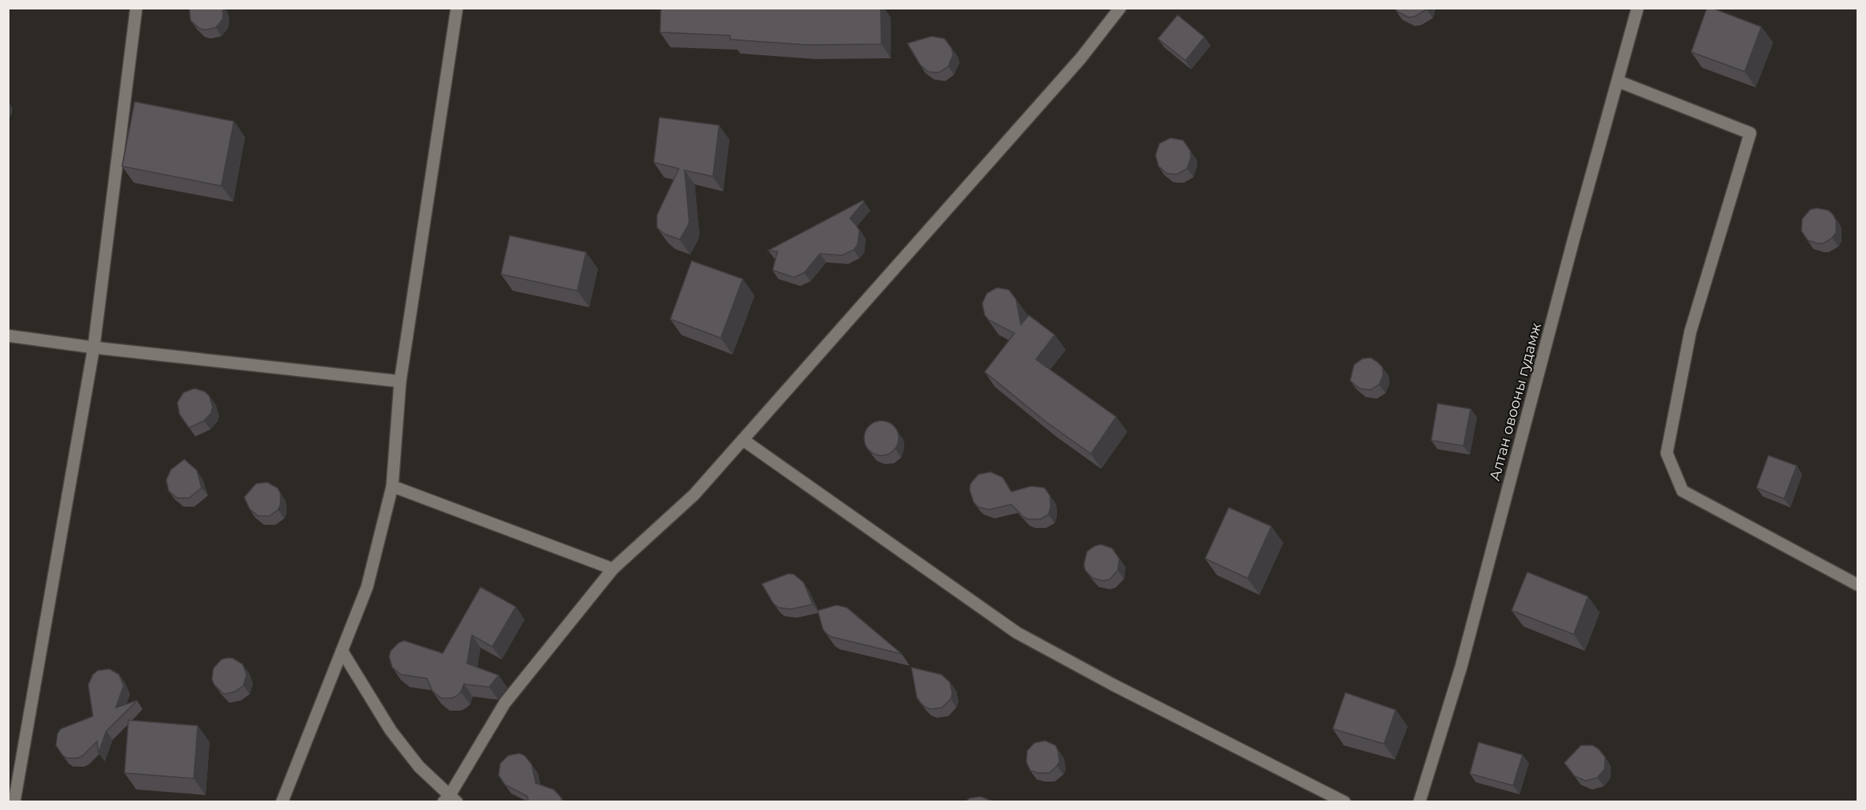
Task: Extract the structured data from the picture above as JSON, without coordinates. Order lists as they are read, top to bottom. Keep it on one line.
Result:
{"streets":{"street":["Алтан овооны гудамж"]}}
